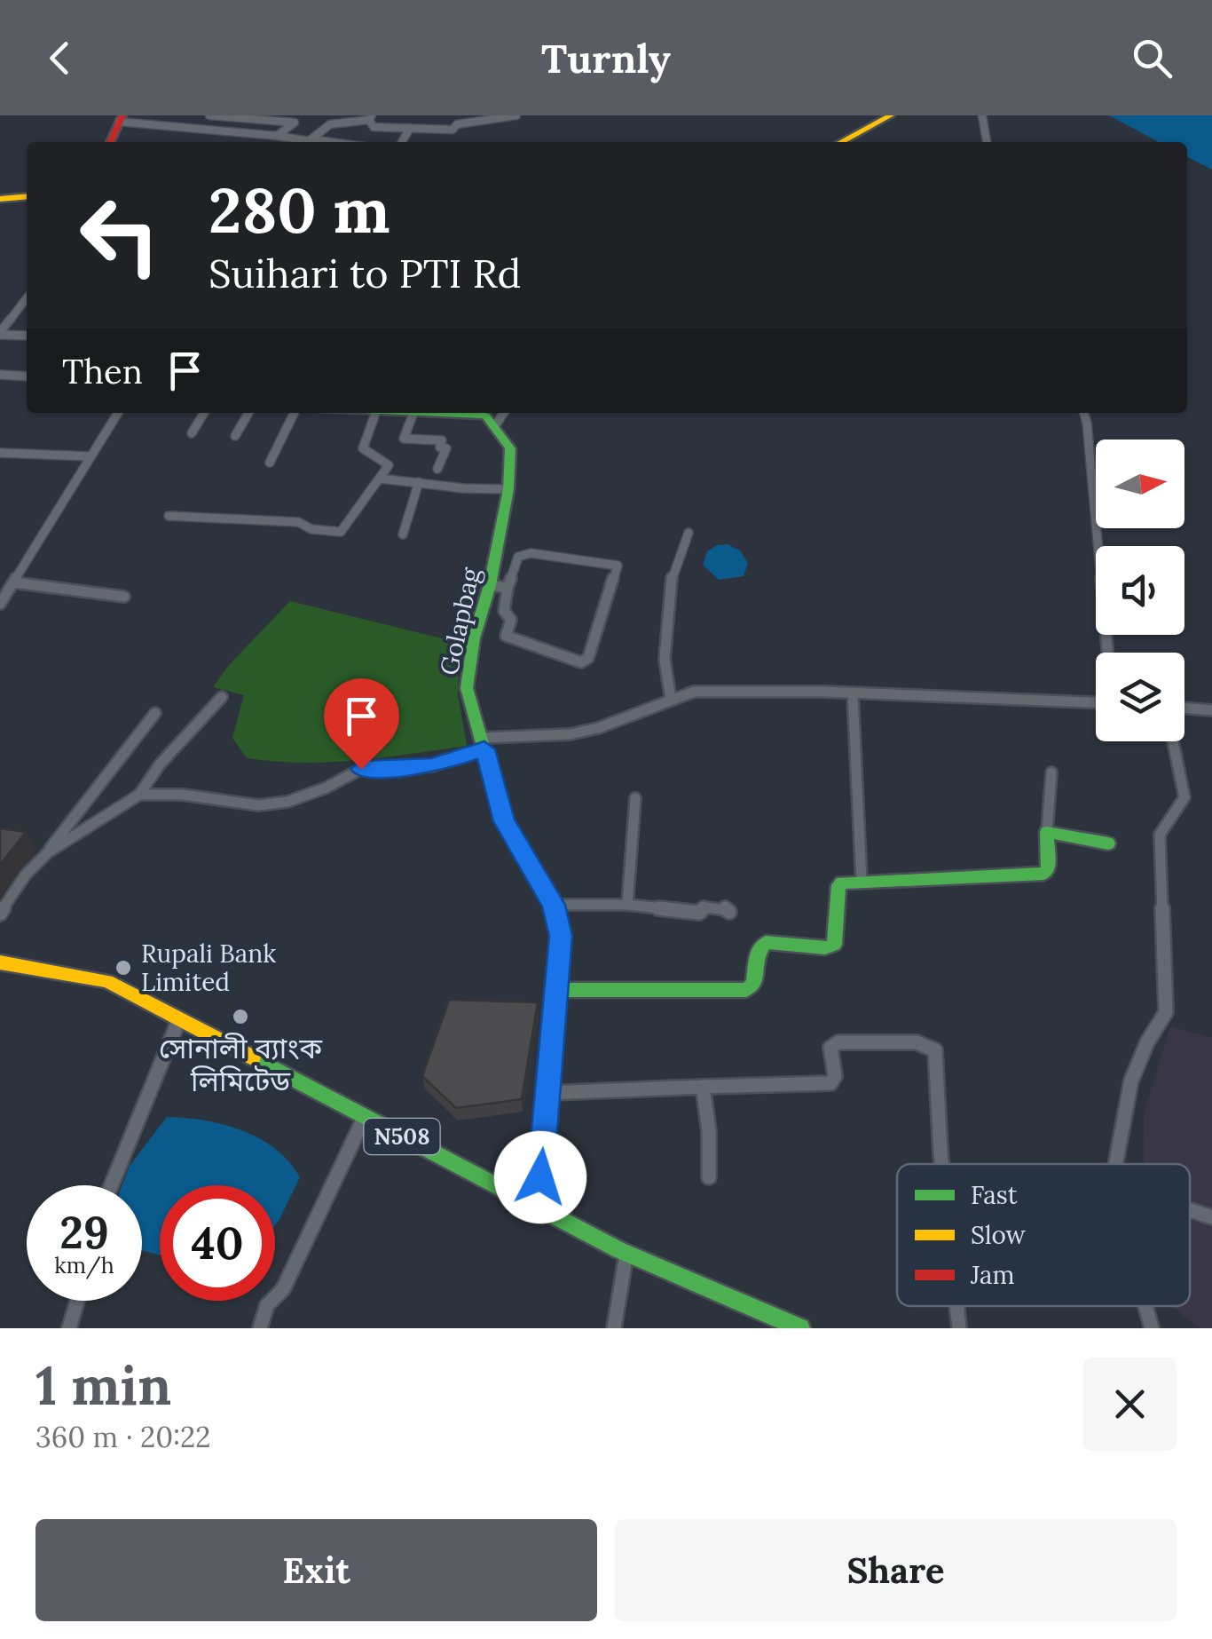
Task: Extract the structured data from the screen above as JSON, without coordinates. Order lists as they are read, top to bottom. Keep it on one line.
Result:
{"streets":{"main road":["Golapbag","N508"]},"crossings":[["Golapbag","N508"]],"places":["Rupali Bank Limited","সোনালী ব্যাংক লিমিটেড"],"legend":["Fast","Slow","Jam"],"north":"right","page":{"header":"Turnly","turn":["280 m","Suihari to PTI Rd"],"then":"Then","speed":"29 km/h","limit":"40","heading":["1 min","360 m · 20:22"],"buttons":["Exit","Share"]}}
